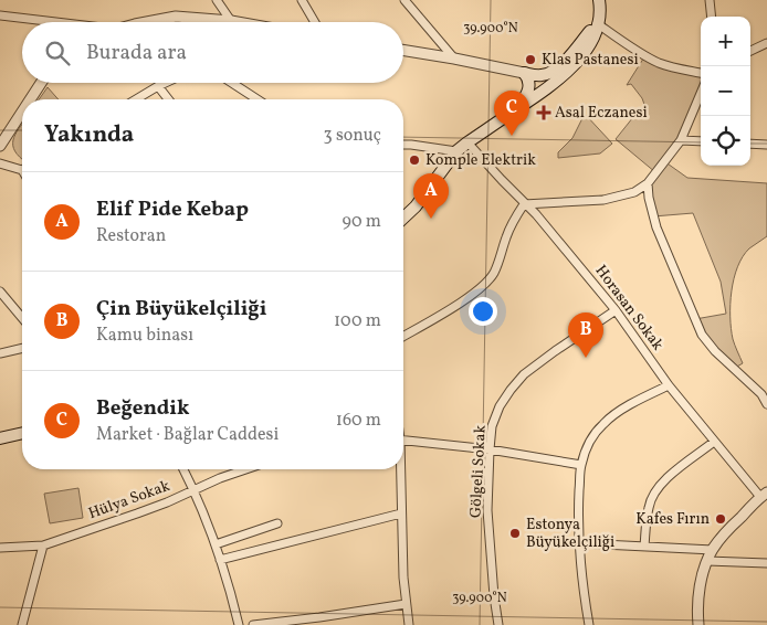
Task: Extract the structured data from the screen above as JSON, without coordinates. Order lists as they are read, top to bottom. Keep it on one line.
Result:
{"streets":{"street":["Horasan Sokak","Gölgeli Sokak","Hülya Sokak"]},"crossings":[["Horasan Sokak","Gölgeli Sokak"]],"places":{"other":["Klas Pastanesi","Komple Elektrik","Kafes Fırın","Estonya Büyükelçiliği"],"health":["Asal Eczanesi"]},"page":{"map_buttons":["+","−"],"search":"Burada ara","pins":["C","A","B"],"heading":["Yakında","3 sonuç"],"list":[{"mark":"A","name":"Elif Pide Kebap","note":"Restoran","value":"90 m"},{"mark":"B","name":"Çin Büyükelçiliği","note":"Kamu binası","value":"100 m"},{"mark":"C","name":"Beğendik","note":"Market · Bağlar Caddesi","value":"160 m"}]},"coordinates":["39.900°N"]}
